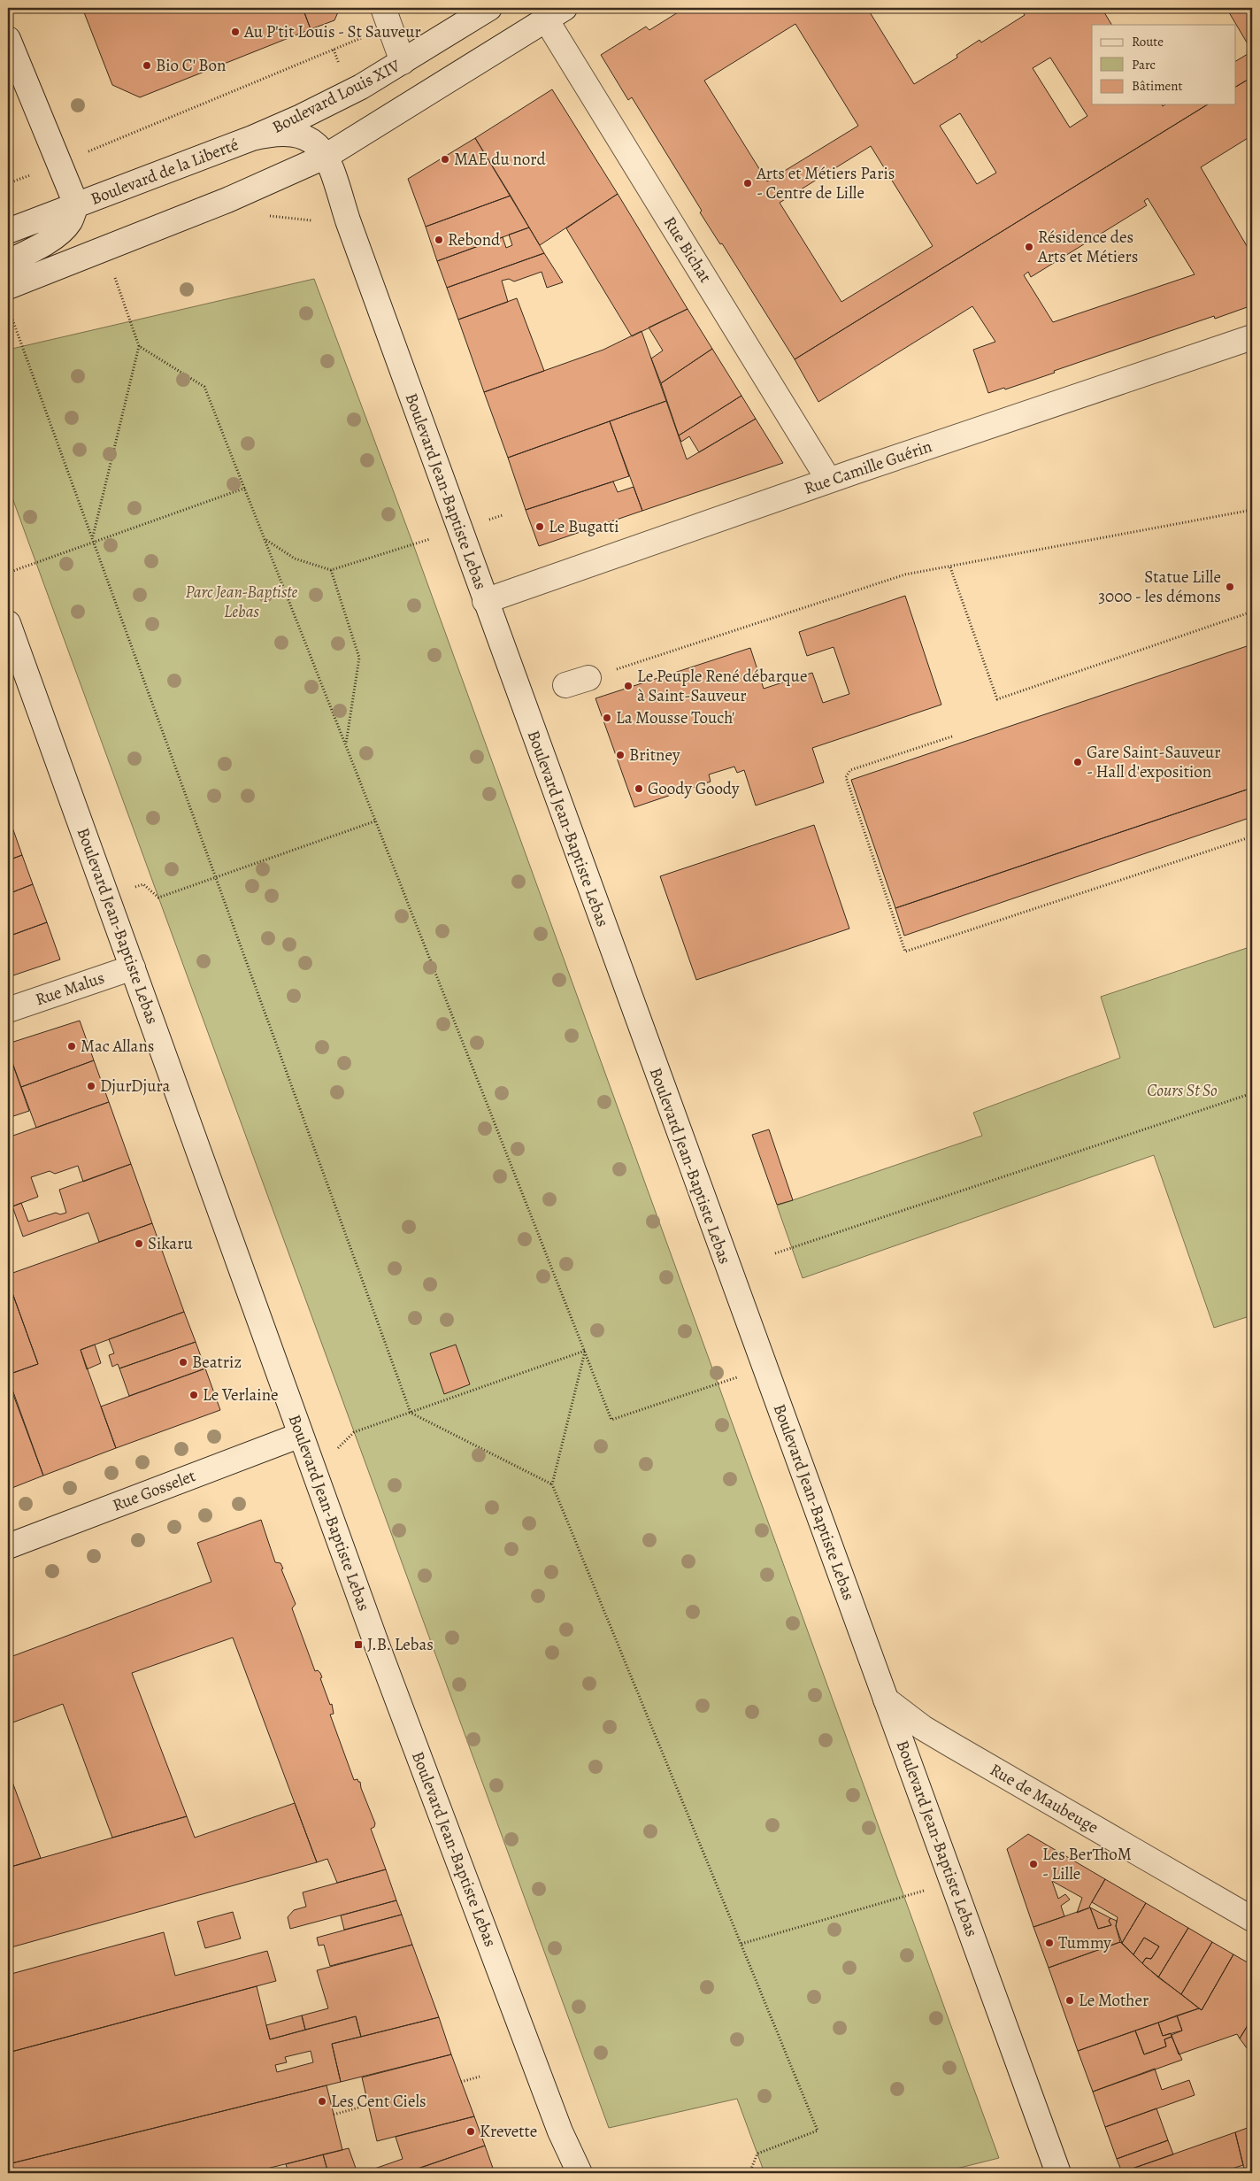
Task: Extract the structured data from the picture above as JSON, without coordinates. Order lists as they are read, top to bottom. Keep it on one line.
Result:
{"streets":{"main road":["Boulevard Louis XIV","Boulevard de la Liberté","Rue Bichat","Rue Camille Guérin","Boulevard Jean-Baptiste Lebas","Rue Malus","Rue Gosselet","Rue de Maubeuge"]},"crossings":[["Boulevard Louis XIV","Boulevard de la Liberté"],["Boulevard Louis XIV","Boulevard Jean-Baptiste Lebas"],["Rue Bichat","Rue Camille Guérin"],["Rue Camille Guérin","Boulevard Jean-Baptiste Lebas"],["Boulevard Jean-Baptiste Lebas","Rue Malus"],["Boulevard Jean-Baptiste Lebas","Rue Gosselet"],["Boulevard Jean-Baptiste Lebas","Rue de Maubeuge"]],"parks":["Parc Jean-Baptiste Lebas","Cours St So"],"places":{"other":["Au P'tit Louis - St Sauveur","Bio C' Bon","MAE du nord","Arts et Métiers Paris - Centre de Lille","Rebond","Résidence des Arts et Métiers","Le Bugatti","Statue Lille 3000 - les démons","Le Peuple René débarque à Saint-Sauveur","La Mousse Touch'","Britney","Gare Saint-Sauveur - Hall d'exposition","Goody Goody","Mac Allans","DjurDjura","Sikaru","Beatriz","Le Verlaine","Les BerThoM - Lille","Tummy","Le Mother","Les Cent Ciels","Krevette"],"transit":["J.B. Lebas"]},"legend":["Route","Parc","Bâtiment"]}
